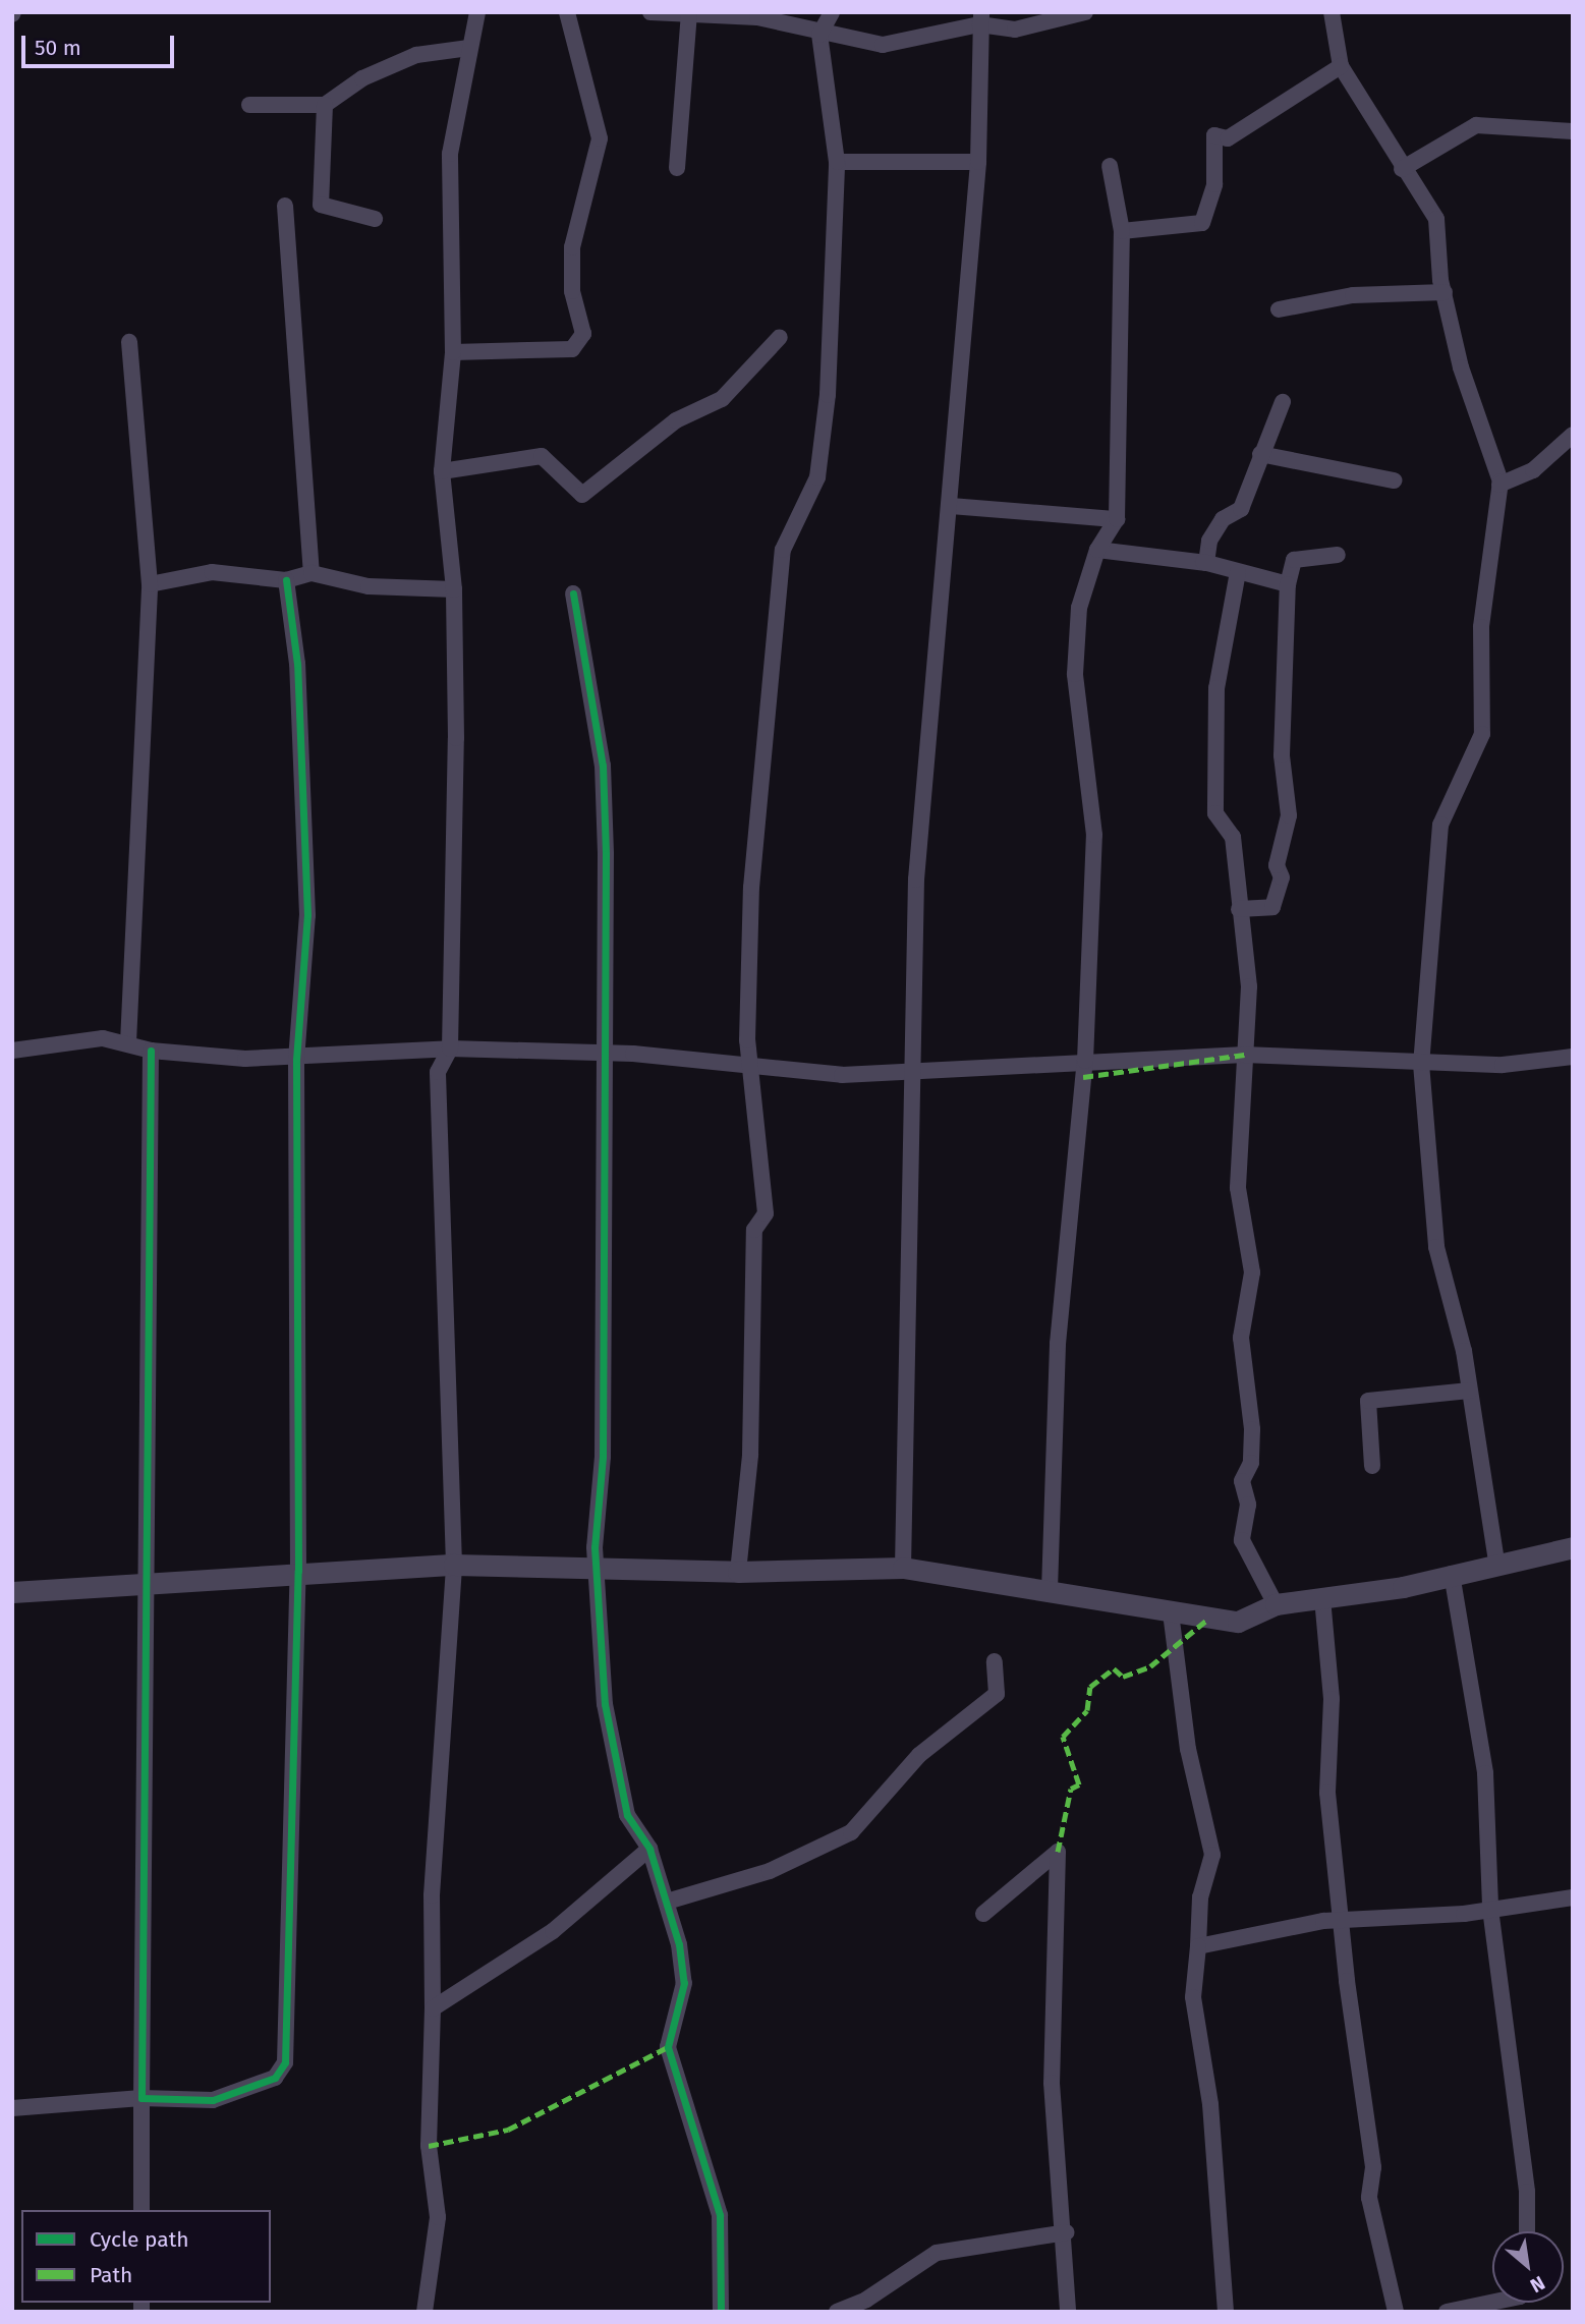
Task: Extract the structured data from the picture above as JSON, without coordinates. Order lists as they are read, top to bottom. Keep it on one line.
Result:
{"legend":["Cycle path","Path"],"scale_bar":"50 m","north":"bottom right"}
